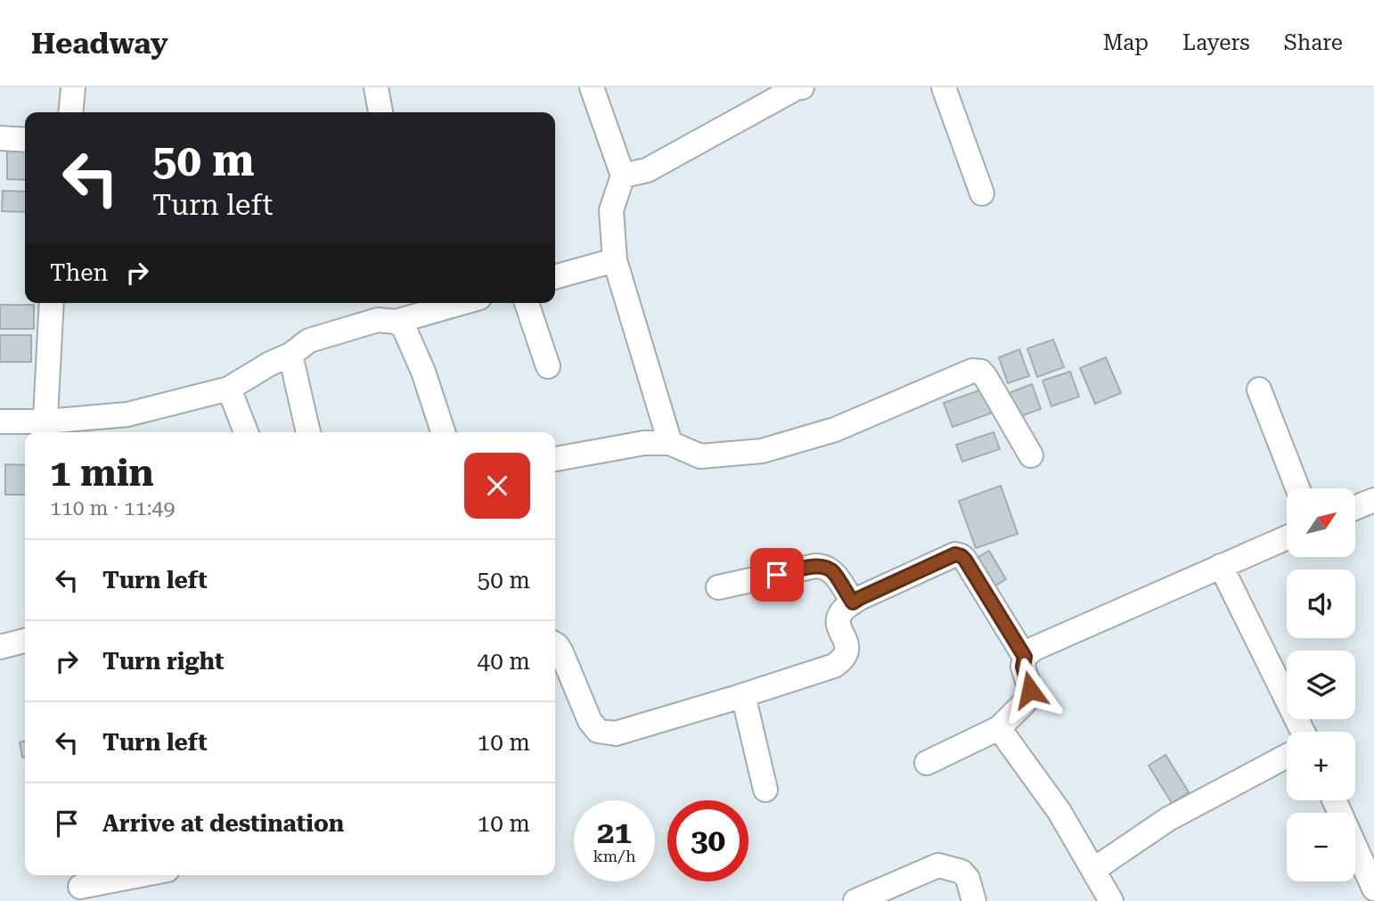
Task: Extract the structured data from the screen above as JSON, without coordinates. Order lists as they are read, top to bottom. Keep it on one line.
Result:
{"north":"top right","page":{"header":"Headway","nav":["Map","Layers","Share"],"turn":["50 m","Turn left"],"then":"Then","heading":["1 min","110 m · 11:49"],"map_buttons":["+","−"],"list":[{"name":"Turn left","value":"50 m"},{"name":"Turn right","value":"40 m"},{"name":"Turn left","value":"10 m"},{"name":"Arrive at destination","value":"10 m"}],"speed":"21 km/h","limit":"30"}}
